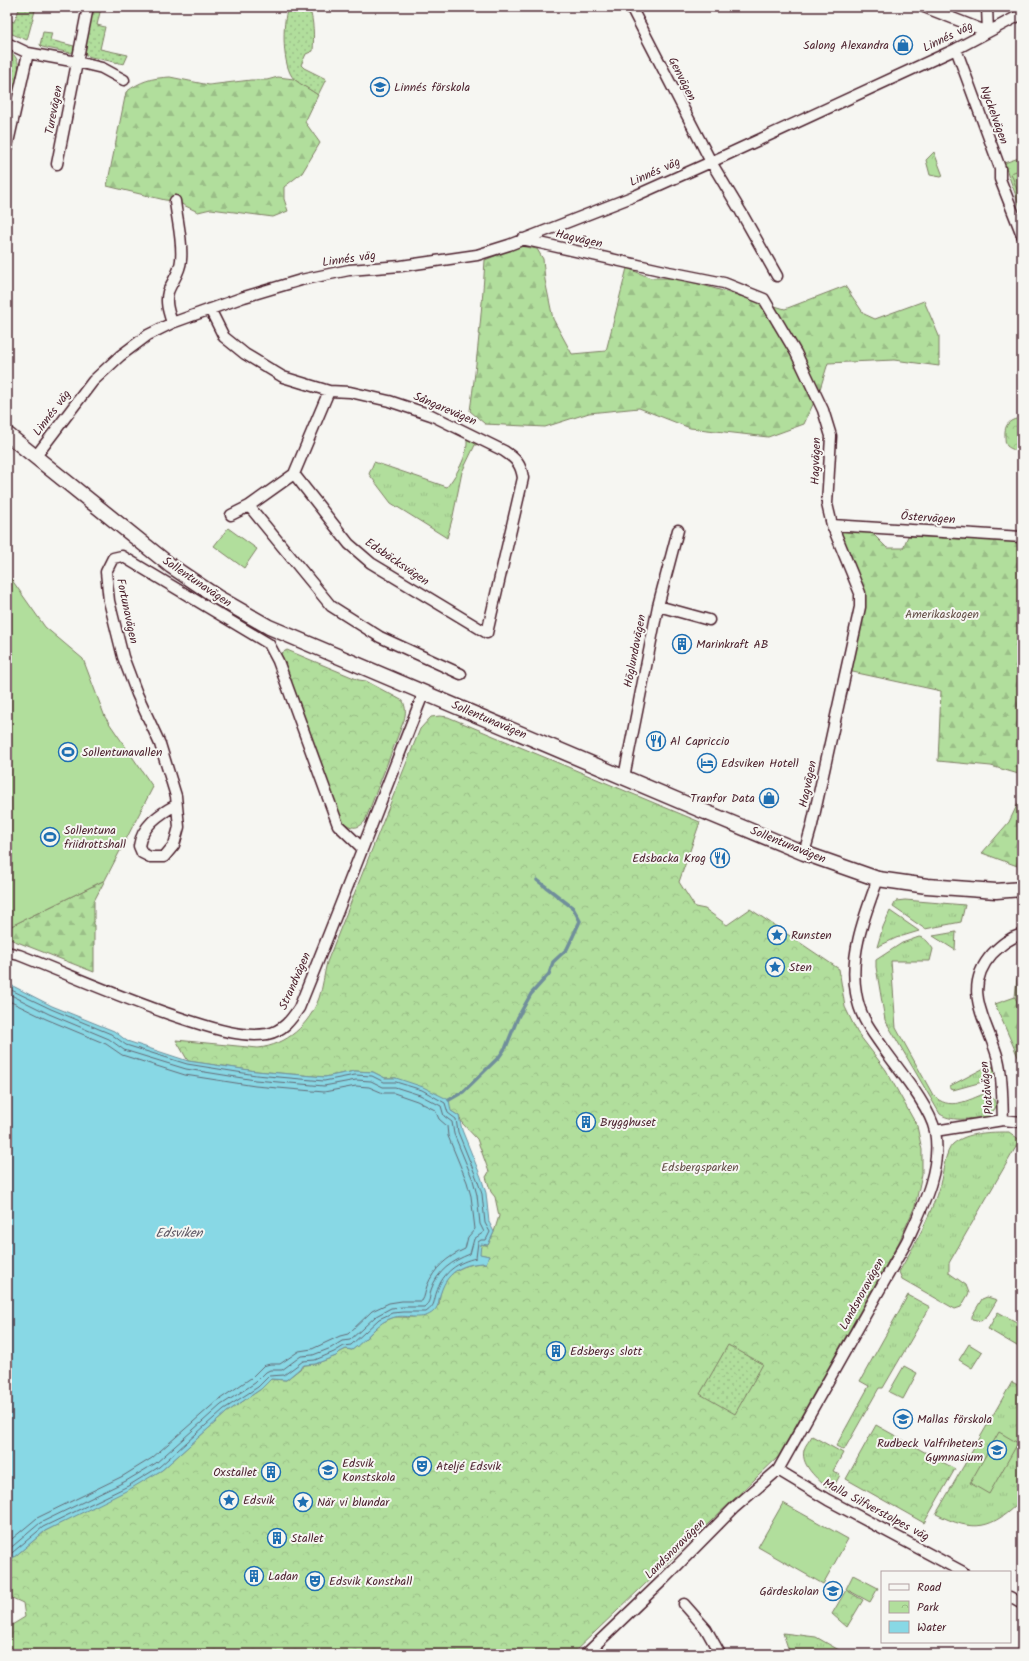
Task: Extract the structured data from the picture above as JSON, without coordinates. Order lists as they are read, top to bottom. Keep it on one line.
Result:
{"streets":{"street":["Linnés väg","Genvägen","Turevägen","Nyckelvägen","Hagvägen","Sångarevägen","Östervägen","Edsbäcksvägen","Sollentunavägen","Fortunavägen","Höglundavägen","Strandvägen","Platåvägen","Landsnoravägen","Malla Silfverstolpes väg"]},"crossings":[["Linnés väg","Genvägen"],["Linnés väg","Nyckelvägen"],["Linnés väg","Hagvägen"],["Linnés väg","Sångarevägen"],["Linnés väg","Sollentunavägen"],["Hagvägen","Östervägen"],["Hagvägen","Sollentunavägen"],["Sångarevägen","Edsbäcksvägen"],["Sollentunavägen","Höglundavägen"],["Sollentunavägen","Strandvägen"],["Sollentunavägen","Landsnoravägen"],["Fortunavägen","Strandvägen"],["Landsnoravägen","Malla Silfverstolpes väg"]],"water":["Edsviken"],"parks":["Amerikaskogen","Edsbergsparken"],"places":{"shop":["Salong Alexandra","Tranfor Data"],"school or university":["Linnés förskola","Mallas förskola","Rudbeck Valfrihetens Gymnasium","Edsvik Konstskola","Gärdeskolan"],"building":["Marinkraft AB","Brygghuset","Edsbergs slott","Oxstallet","Stallet","Ladan"],"restaurant":["Al Capriccio","Edsbacka Krog"],"sports":["Sollentunavallen","Sollentuna friidrottshall"],"hotel":["Edsviken Hotell"],"place":["Runsten","Sten","Edsvik","När vi blundar"],"theatre":["Ateljé Edsvik","Edsvik Konsthall"]},"legend":["Road","Park","Water"]}
